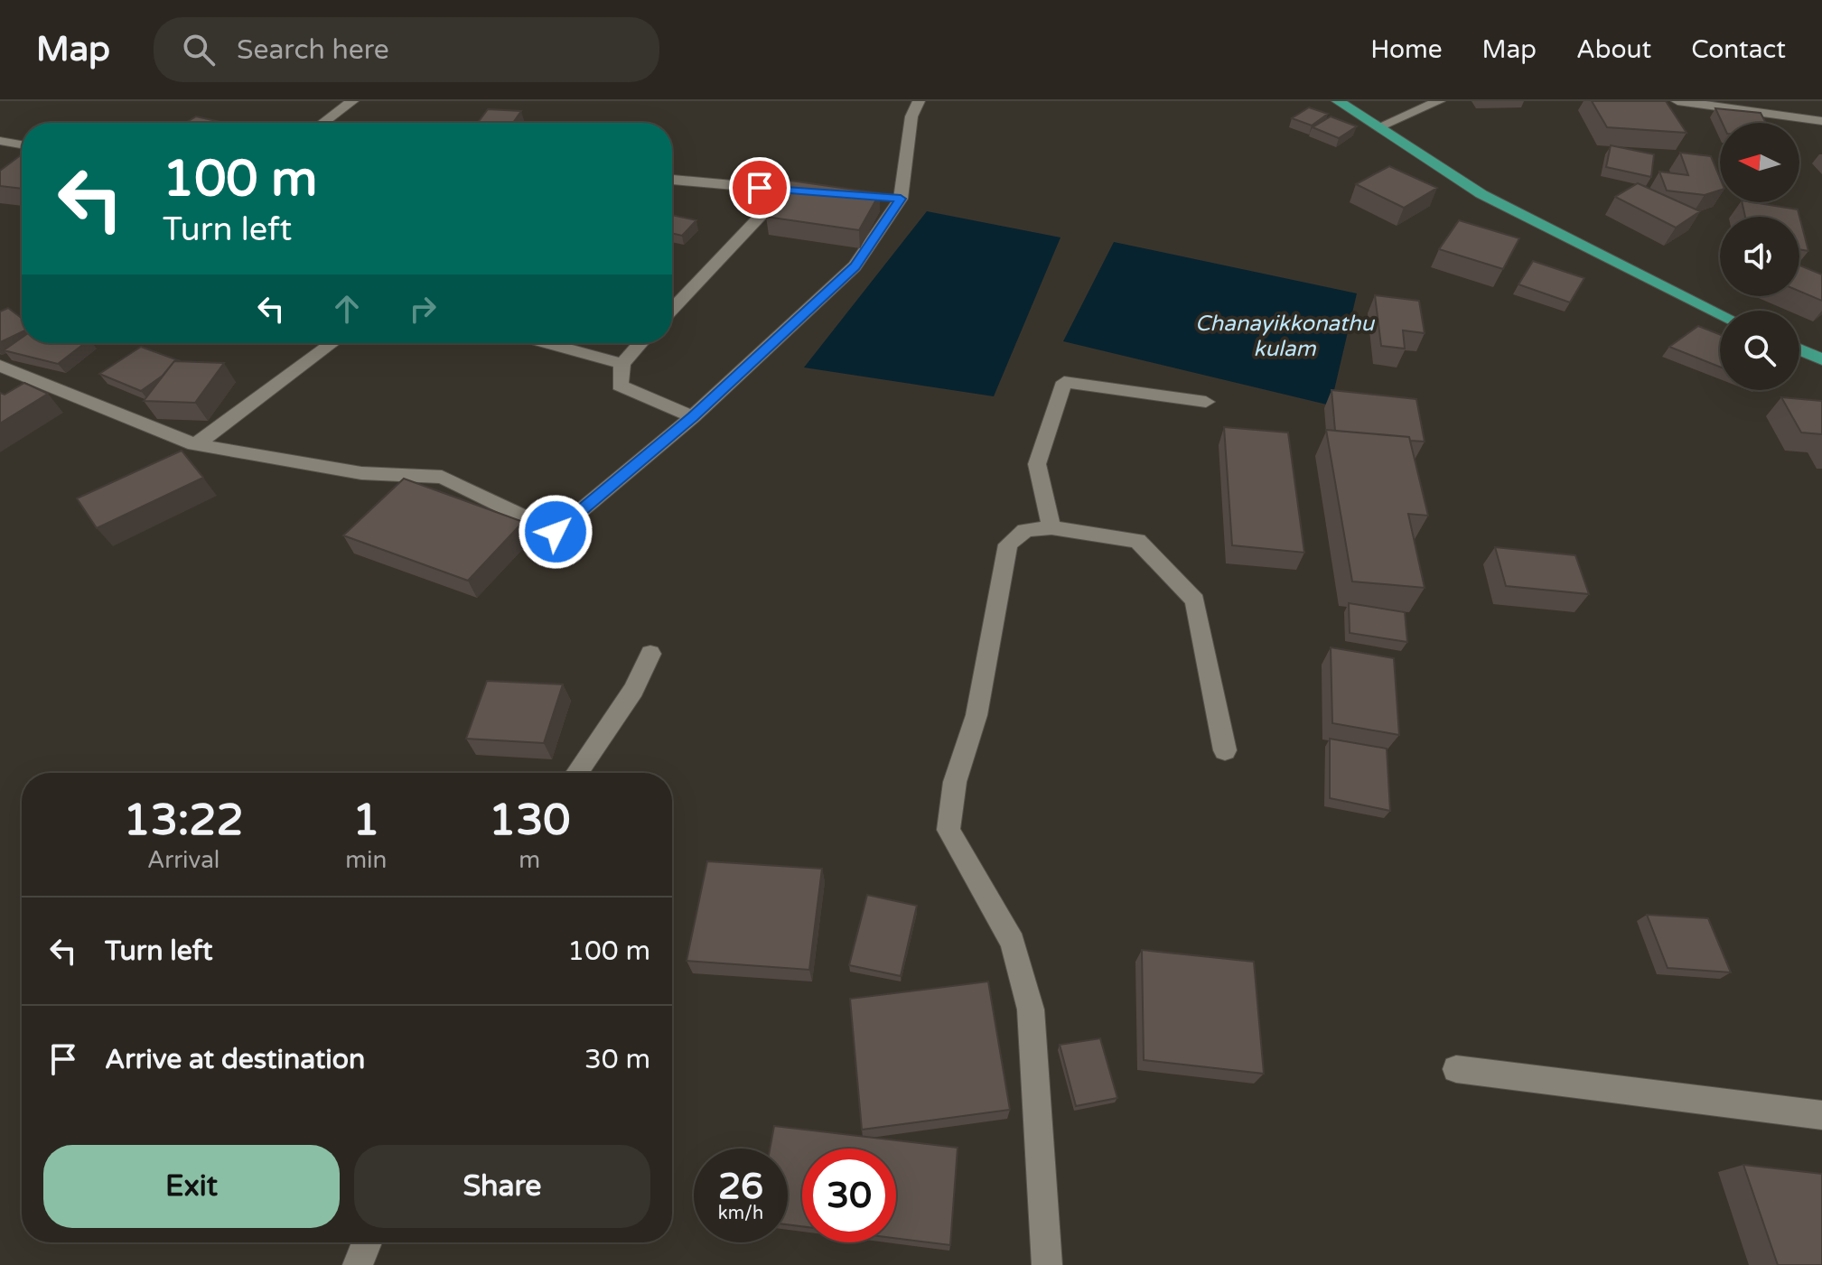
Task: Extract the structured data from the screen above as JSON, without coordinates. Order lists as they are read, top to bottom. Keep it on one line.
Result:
{"water":["Chanayikkonathu kulam"],"north":"left","page":{"header":"Map","search":"Search here","nav":["Home","Map","About","Contact"],"turn":["100 m","Turn left"],"eta":["13:22","Arrival","1","min","130","m"],"list":[{"name":"Turn left","value":"100 m"},{"name":"Arrive at destination","value":"30 m"}],"buttons":["Exit","Share"],"speed":"26 km/h","limit":"30"}}
